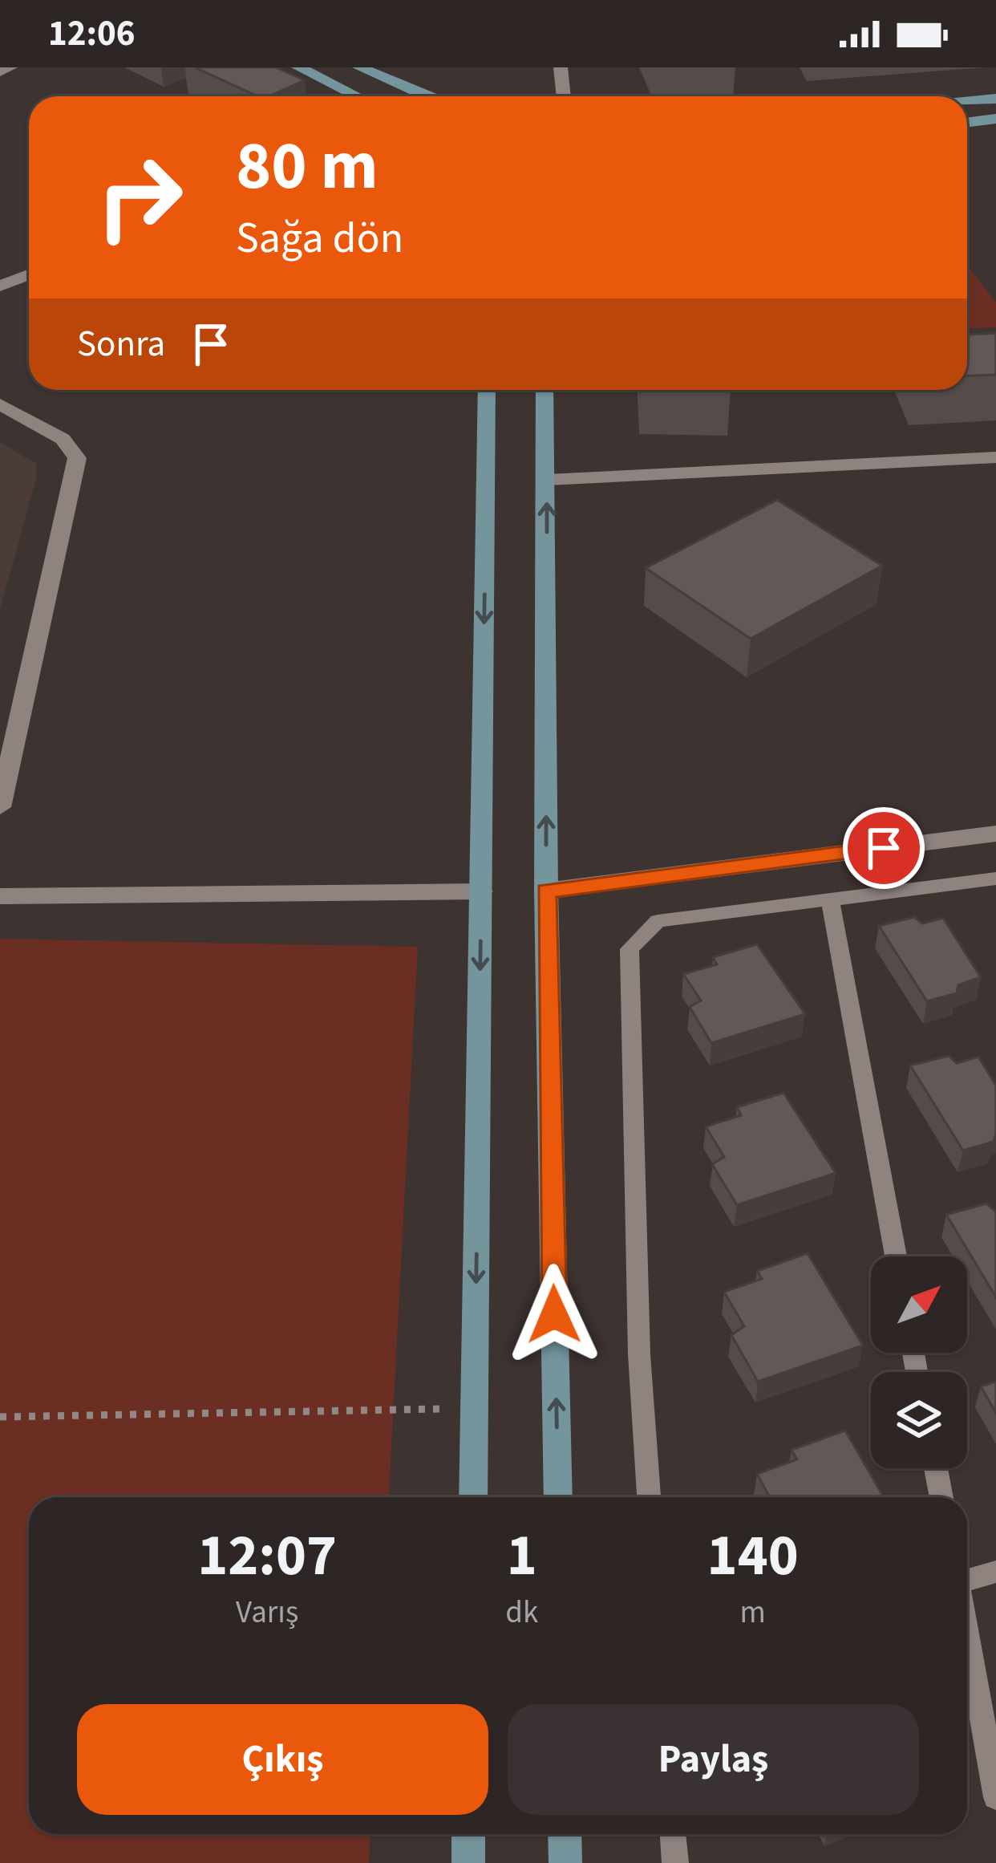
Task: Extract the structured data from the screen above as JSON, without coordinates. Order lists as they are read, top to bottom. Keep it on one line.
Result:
{"north":"top right","page":{"status":"12:06","turn":["80 m","Sağa dön"],"then":"Sonra","eta":["12:07","Varış","1","dk","140","m"],"buttons":["Çıkış","Paylaş"]}}
